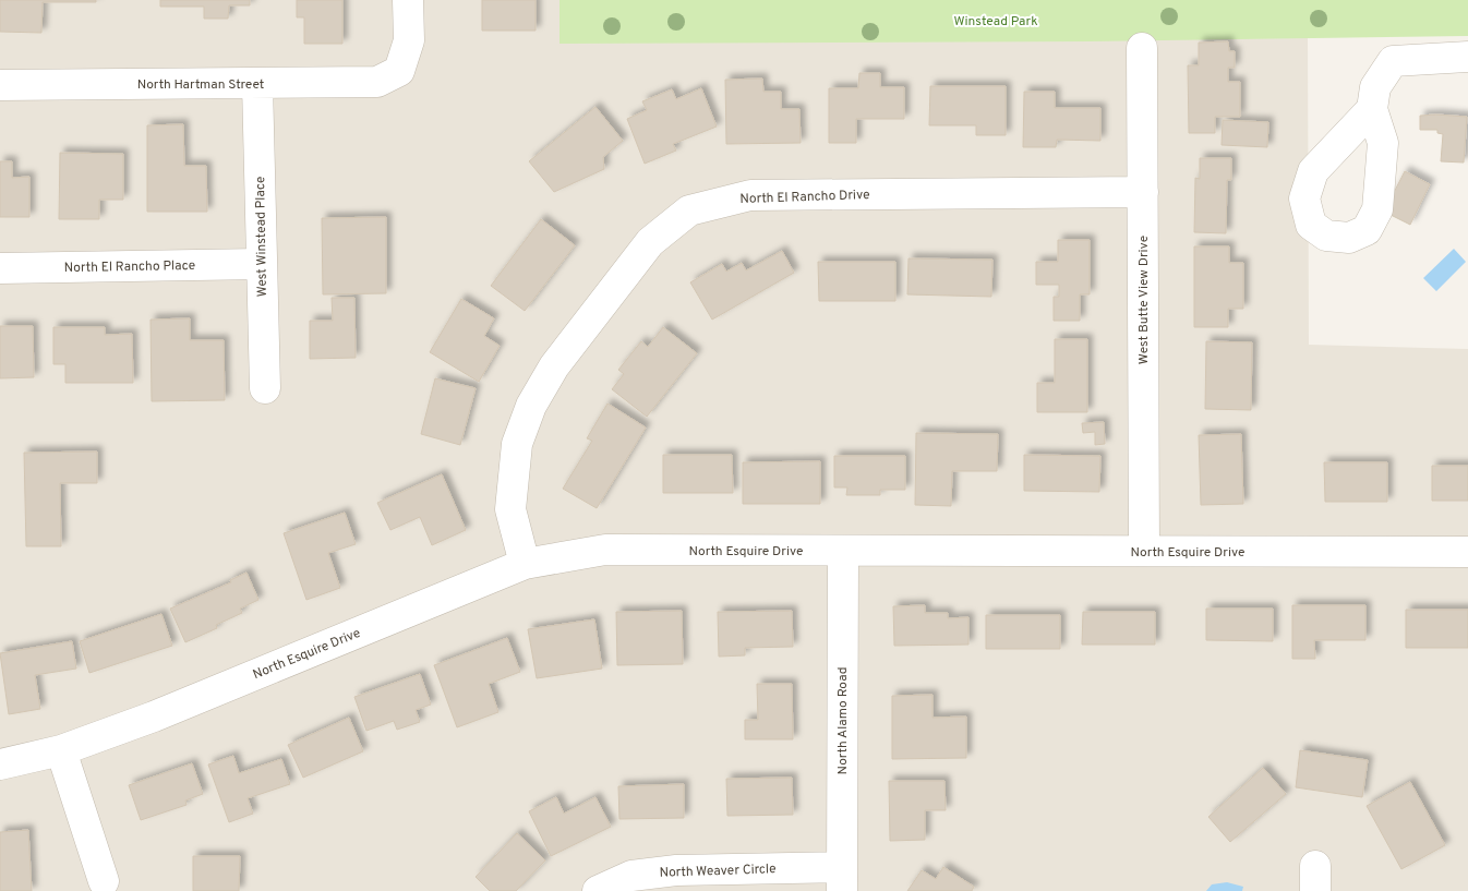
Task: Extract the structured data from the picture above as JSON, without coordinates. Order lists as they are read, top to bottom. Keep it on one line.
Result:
{"streets":{"street":["North Hartman Street","North El Rancho Drive","West Winstead Place","North El Rancho Place","West Butte View Drive","North Esquire Drive","North Alamo Road","North Weaver Circle"]},"crossings":[["North Hartman Street","West Winstead Place"],["North El Rancho Drive","West Butte View Drive"],["North El Rancho Drive","North Esquire Drive"],["West Winstead Place","North El Rancho Place"],["West Butte View Drive","North Esquire Drive"],["North Esquire Drive","North Alamo Road"],["North Alamo Road","North Weaver Circle"]],"parks":["Winstead Park"]}
